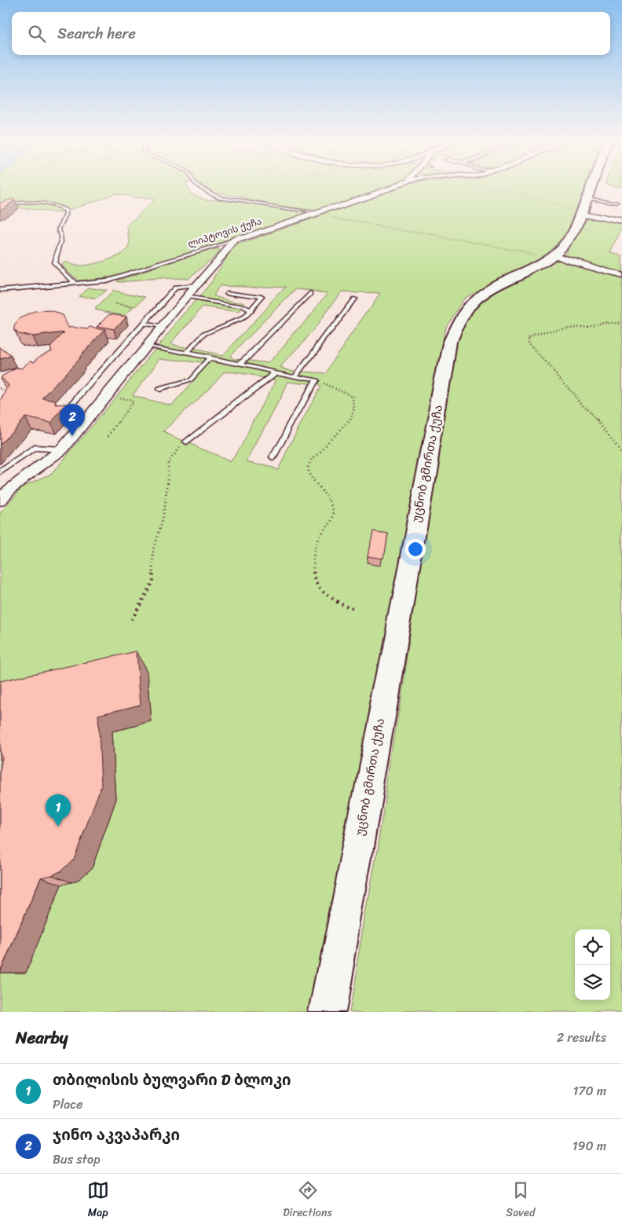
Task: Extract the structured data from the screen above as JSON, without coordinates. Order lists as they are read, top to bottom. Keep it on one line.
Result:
{"streets":{"main road":["უცნობ გმირთა ქუჩა"],"street":["ლიპტოვის ქუჩა"]},"page":{"search":"Search here","pins":["2","1"],"heading":["Nearby","2 results"],"list":[{"mark":"1","name":"თბილისის ბულვარი D ბლოკი","note":"Place","value":"170 m"},{"mark":"2","name":"ჯინო აკვაპარკი","note":"Bus stop","value":"190 m"}],"nav":["Map","Directions","Saved"]}}
